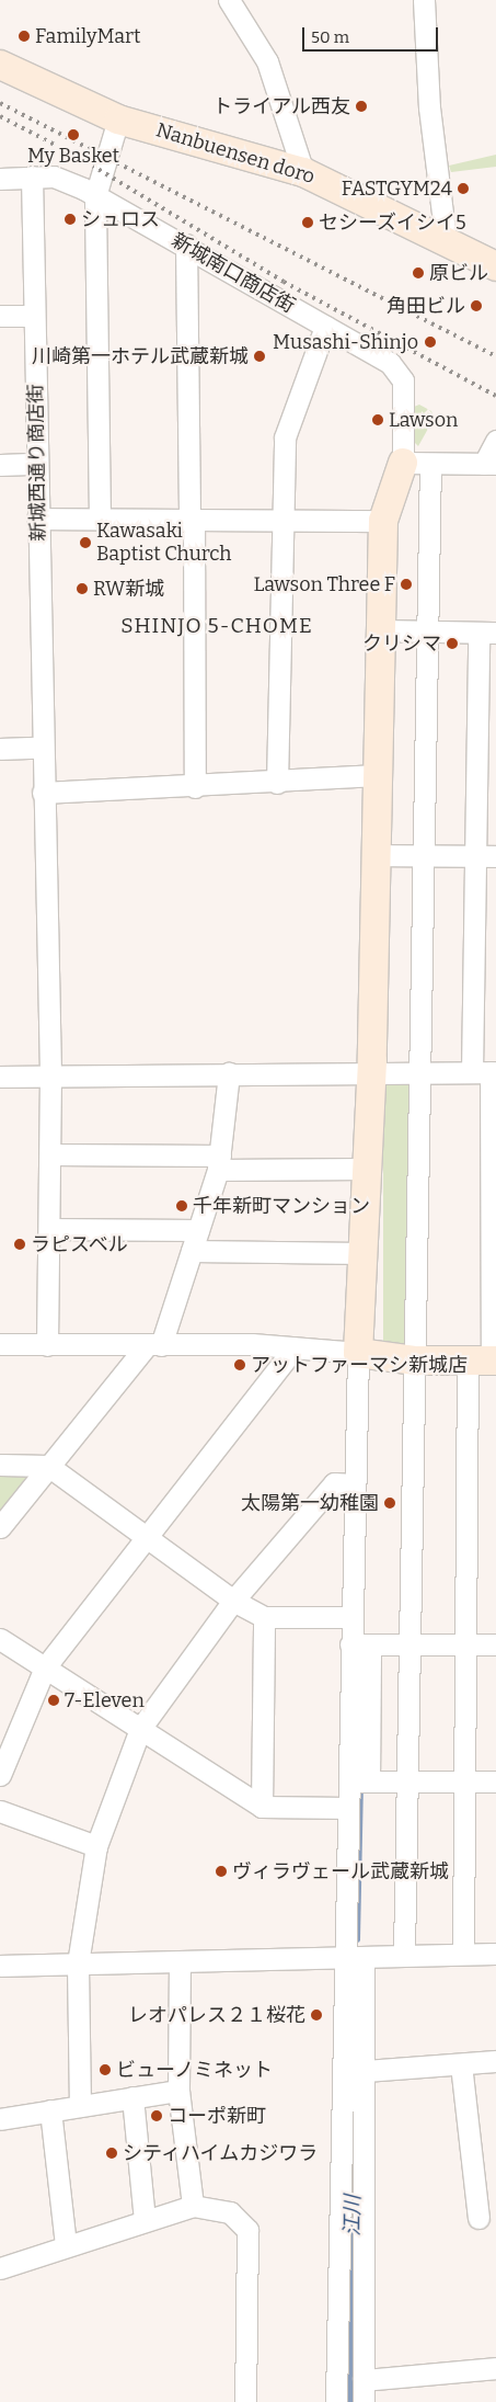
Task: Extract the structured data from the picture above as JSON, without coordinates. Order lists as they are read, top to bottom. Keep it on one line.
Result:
{"streets":{"street":["Nanbuensen doro","新城南口商店街","新城西通り商店街"]},"crossings":[["新城南口商店街","新城西通り商店街"]],"districts":["SHINJO 5-CHOME"],"water":["江川"],"places":["FamilyMart","トライアル西友","My Basket","FASTGYM24","シュロス","セシーズイシイ5","原ビル","角田ビル","Musashi-Shinjo","川崎第一ホテル武蔵新城","Lawson","Kawasaki Baptist Church","Lawson Three F","RW新城","クリシマ","千年新町マンション","ラピスベル","アットファーマシ新城店","太陽第一幼稚園","7-Eleven","ヴィラヴェール武蔵新城","レオパレス２１桜花","ビューノミネット","コーポ新町","シティハイムカジワラ"],"scale_bar":"50 m"}
